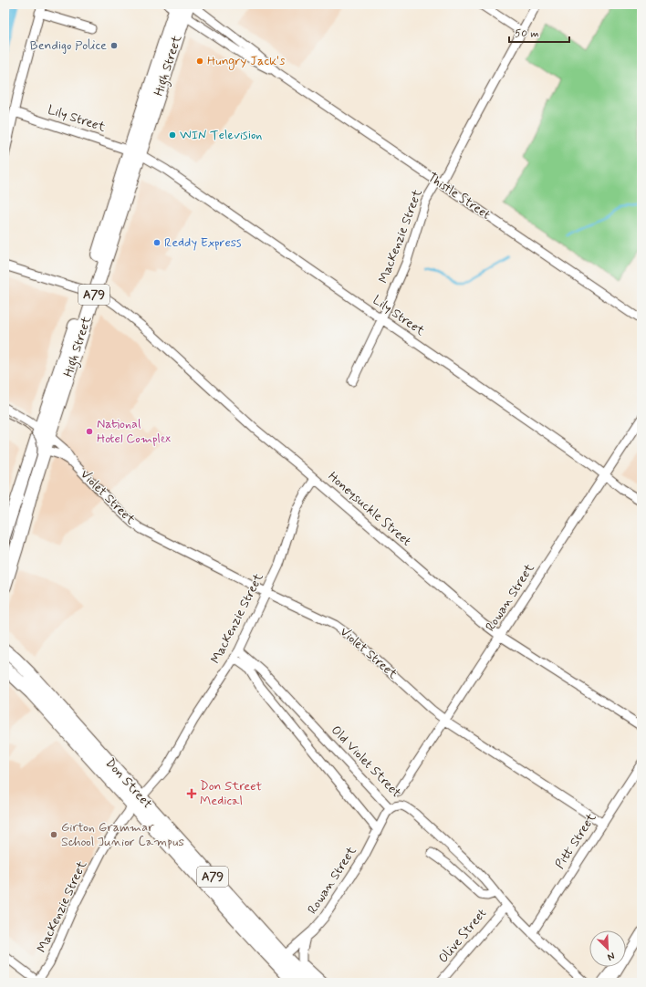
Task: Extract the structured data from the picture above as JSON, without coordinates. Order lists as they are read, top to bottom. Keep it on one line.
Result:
{"streets":{"highway":["High Street","A79","Don Street"],"street":["Lily Street","Thistle Street","MacKenzie Street","Violet Street","Honeysuckle Street","Rowan Street","Old Violet Street","Pitt Street","Olive Street"]},"crossings":[["High Street","Lily Street"],["High Street","Thistle Street"],["High Street","Violet Street"],["High Street","Honeysuckle Street"],["Lily Street","MacKenzie Street"],["Lily Street","Rowan Street"],["Thistle Street","MacKenzie Street"],["MacKenzie Street","Violet Street"],["MacKenzie Street","Honeysuckle Street"],["MacKenzie Street","Old Violet Street"],["MacKenzie Street","Don Street"],["Violet Street","Rowan Street"],["Violet Street","Pitt Street"],["Honeysuckle Street","Rowan Street"],["Rowan Street","Old Violet Street"],["Rowan Street","Don Street"],["Old Violet Street","Pitt Street"],["Old Violet Street","Olive Street"]],"places":{"other":["Bendigo Police","Hungry Jack's","WIN Television","Reddy Express","National Hotel Complex","Girton Grammar School Junior Campus"],"health":["Don Street Medical"]},"scale_bar":"50 m","north":"bottom right"}
